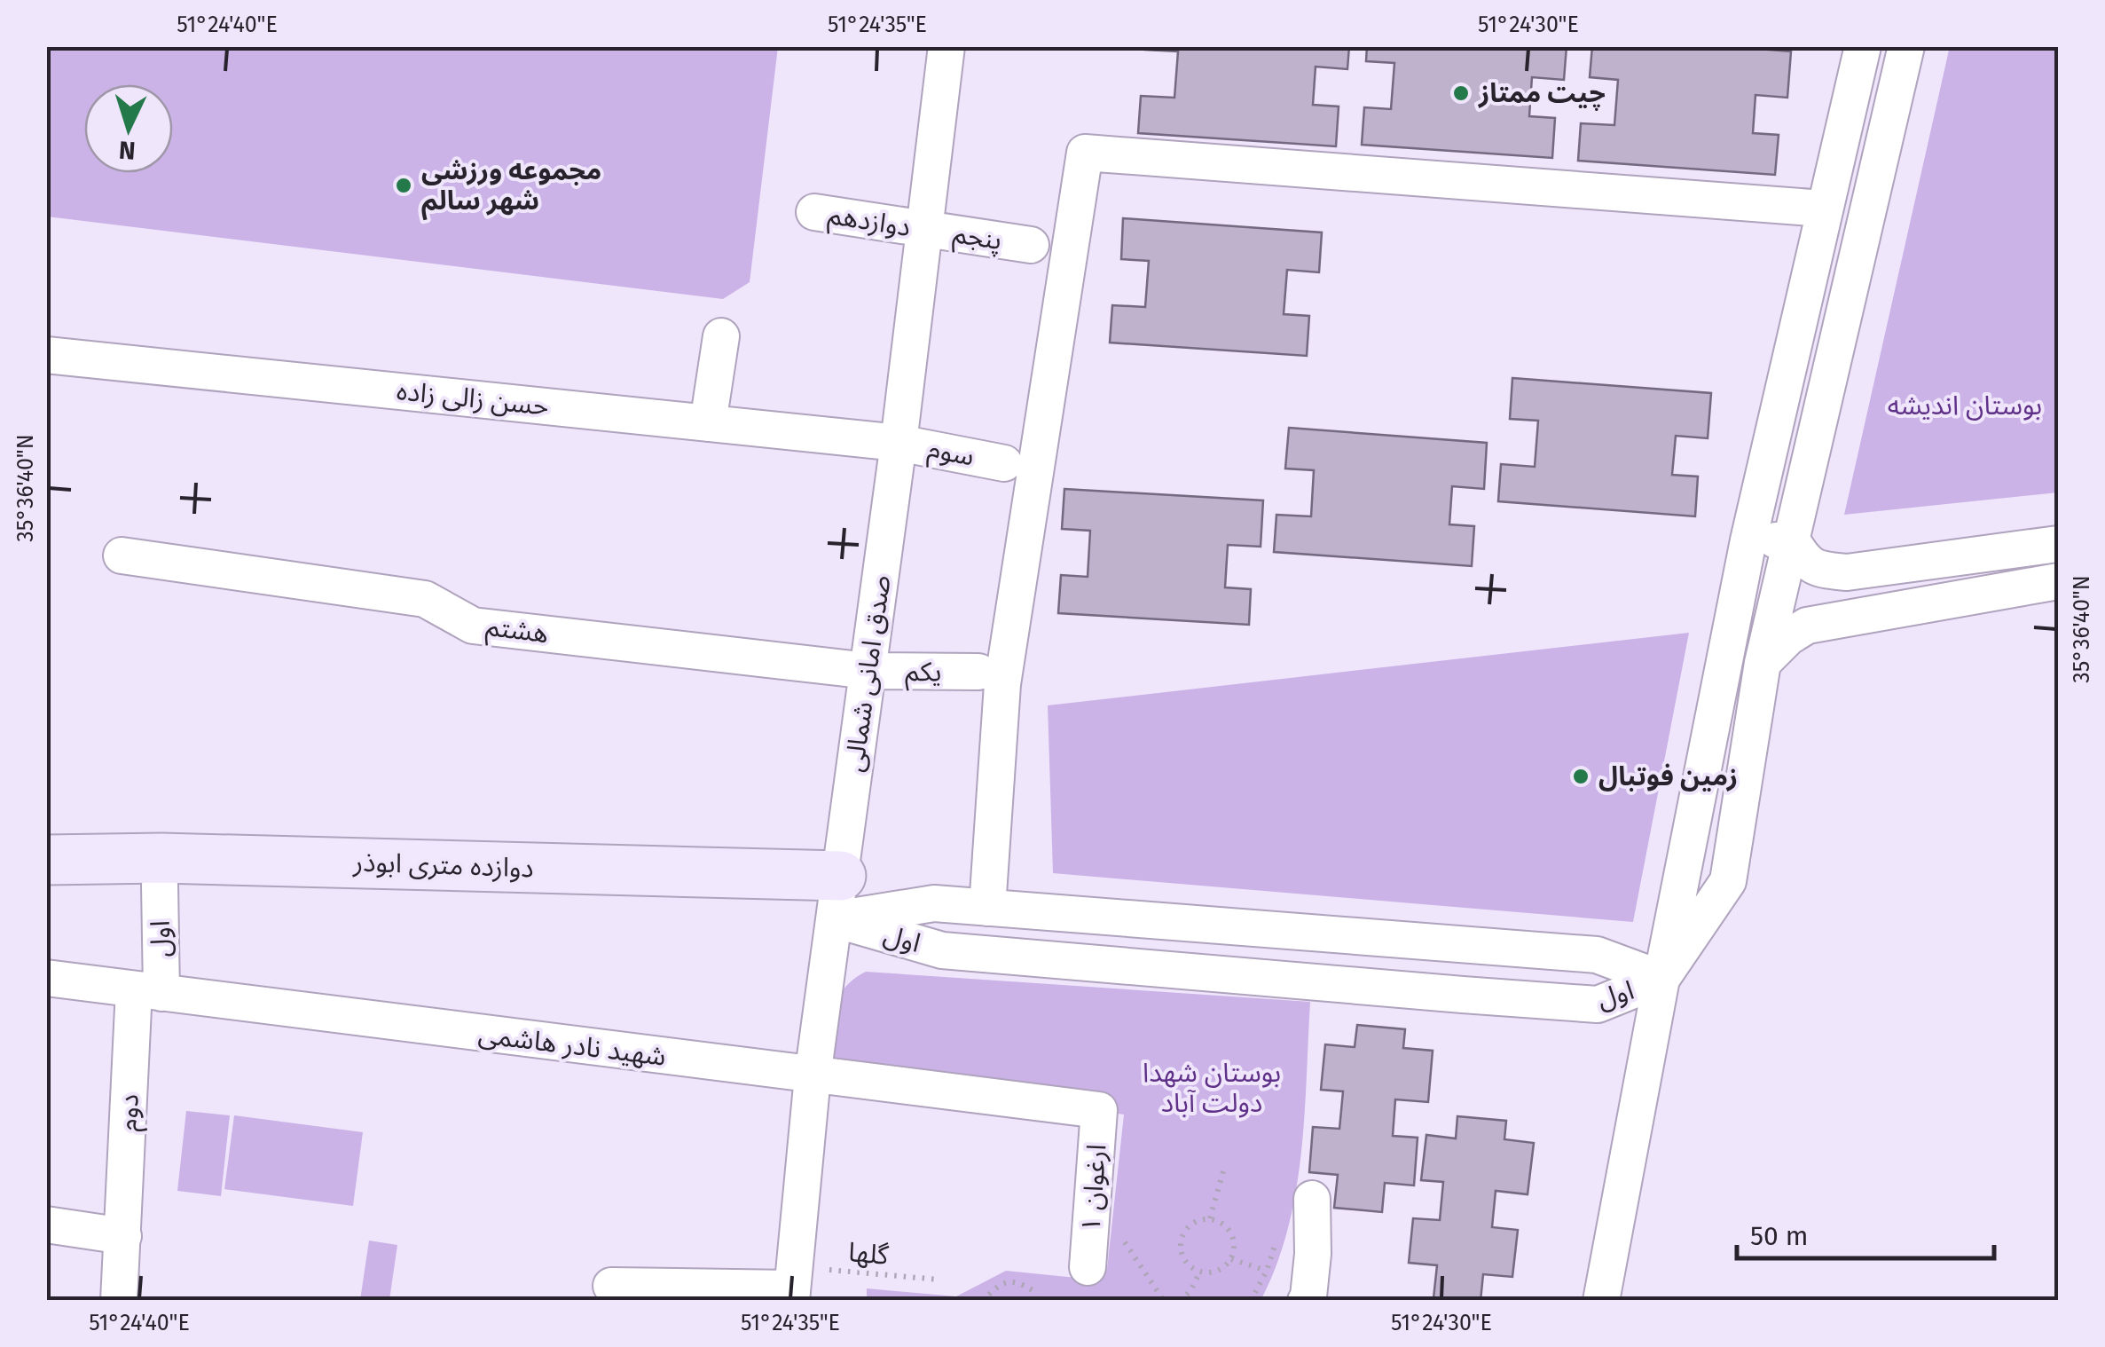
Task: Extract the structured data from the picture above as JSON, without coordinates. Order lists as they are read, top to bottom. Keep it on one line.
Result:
{"streets":{"street":["دوازدهم","پنجم","حسن زالی زاده","سوم","هشتم","یکم","صدق امانی شمالی","دوازده متری ابوذر","اول","شهید نادر هاشمی","دوم","ارغوان ۱"],"path":["گلها"]},"crossings":[["دوازدهم","پنجم"],["دوازدهم","صدق امانی شمالی"],["پنجم","صدق امانی شمالی"],["حسن زالی زاده","سوم"],["حسن زالی زاده","صدق امانی شمالی"],["سوم","صدق امانی شمالی"],["هشتم","یکم"],["هشتم","صدق امانی شمالی"],["یکم","صدق امانی شمالی"],["صدق امانی شمالی","دوازده متری ابوذر"],["صدق امانی شمالی","اول"],["صدق امانی شمالی","شهید نادر هاشمی"],["صدق امانی شمالی","گلها"],["دوازده متری ابوذر","اول"],["اول","شهید نادر هاشمی"],["اول","دوم"],["شهید نادر هاشمی","دوم"],["شهید نادر هاشمی","ارغوان ۱"]],"parks":["بوستان اندیشه","بوستان شهدا دولت آباد"],"places":["چیت ممتاز","مجموعه ورزشی شهر سالم","زمین فوتبال"],"scale_bar":"50 m","north":"bottom","coordinates":["51°24'40\"E","51°24'35\"E","51°24'30\"E","35°36'40\"N"]}
